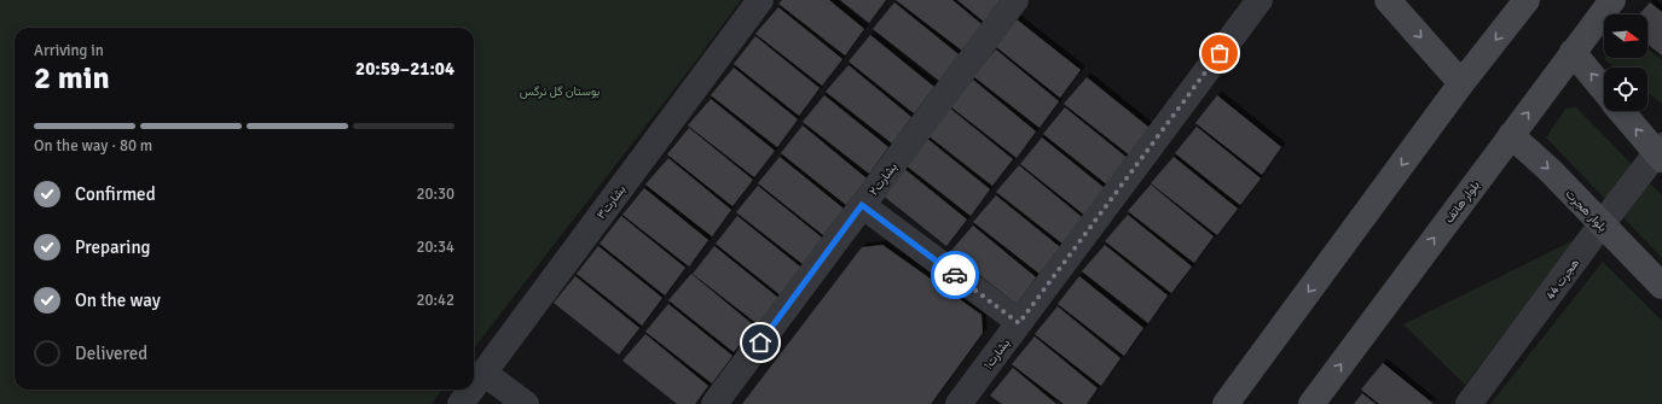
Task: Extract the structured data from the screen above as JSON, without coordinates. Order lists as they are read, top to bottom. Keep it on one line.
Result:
{"streets":{"main road":["بلوار هاتف","بلوار هجرت"],"street":["بشارت۲","بشارت۳","هجرت 44","بشارت۱"]},"crossings":[["بلوار هاتف","بلوار هجرت"],["بلوار هجرت","هجرت 44"]],"parks":["بوستان گل نرگس"],"north":"right","page":{"heading":["2 min","Arriving in","20:59–21:04"],"bar":"On the way · 80 m","list":[["Confirmed","20:30"],["Preparing","20:34"],["On the way","20:42"],"Delivered"]}}
